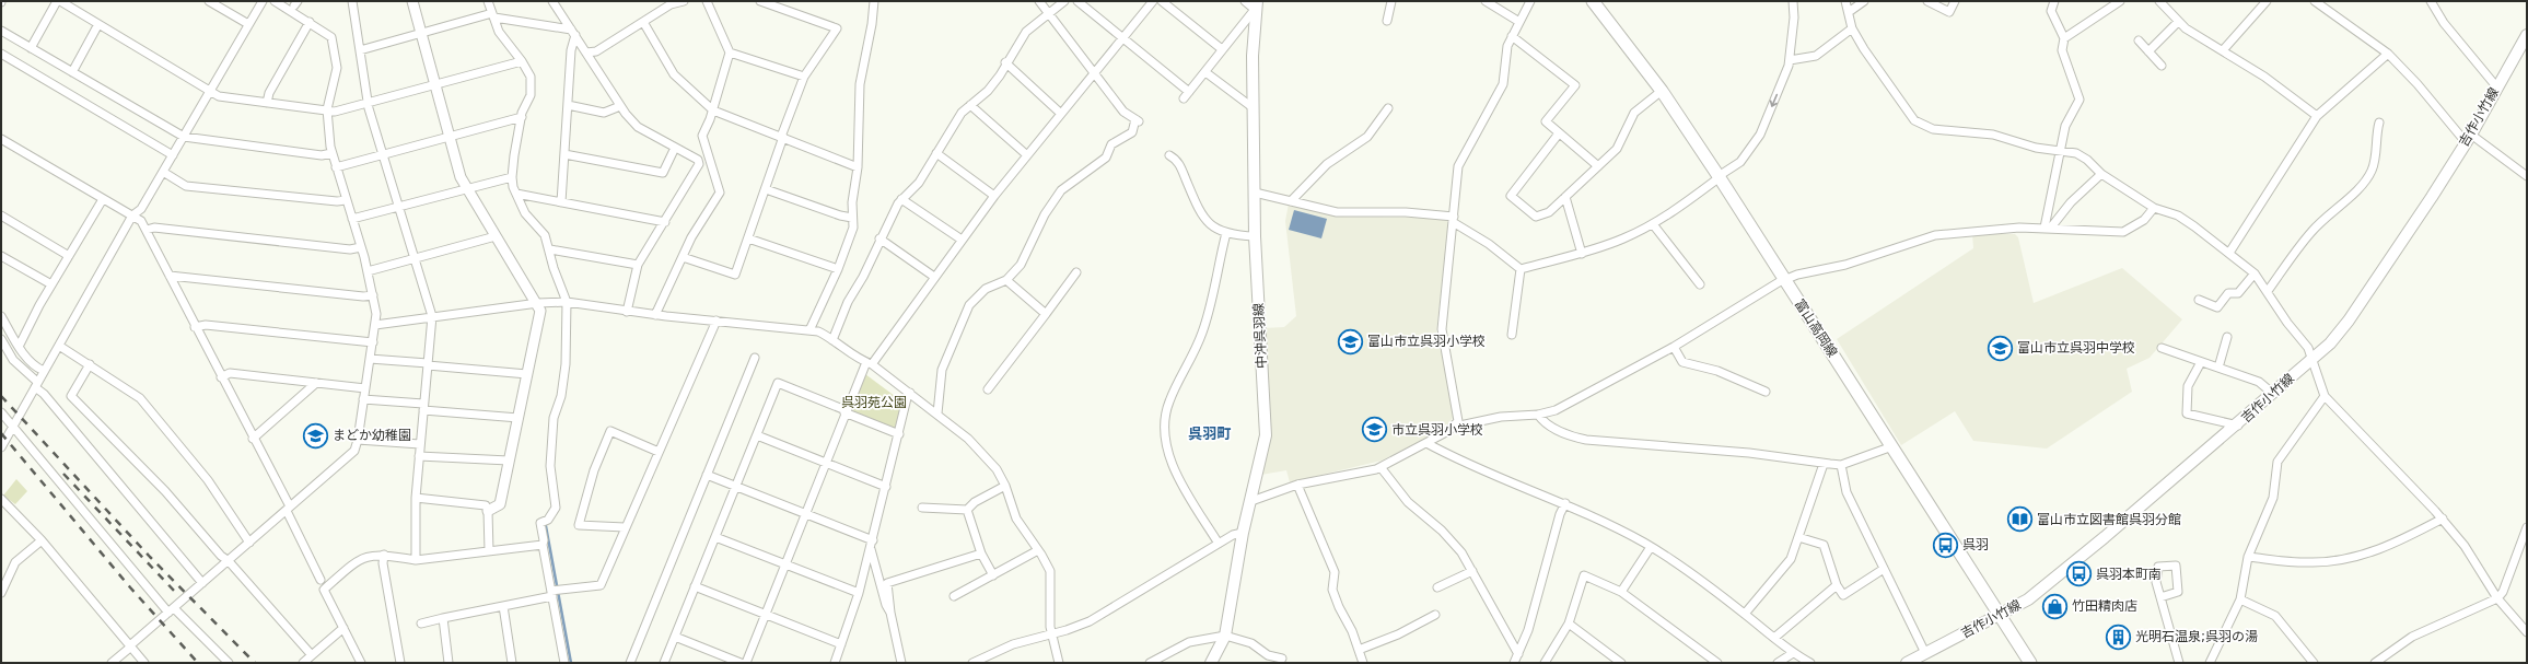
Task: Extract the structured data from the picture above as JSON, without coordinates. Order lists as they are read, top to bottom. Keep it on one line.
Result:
{"streets":{"main road":["吉作小竹線","富山高岡線","中沖呉羽線"]},"crossings":[["吉作小竹線","富山高岡線"]],"districts":["呉羽町"],"parks":["呉羽苑公園"],"places":{"school or university":["富山市立呉羽小学校","富山市立呉羽中学校","市立呉羽小学校","まどか幼稚園"],"library":["富山市立図書館呉羽分館"],"bus stop":["呉羽","呉羽本町南"],"shop":["竹田精肉店"],"building":["光明石温泉;呉羽の湯"]}}
